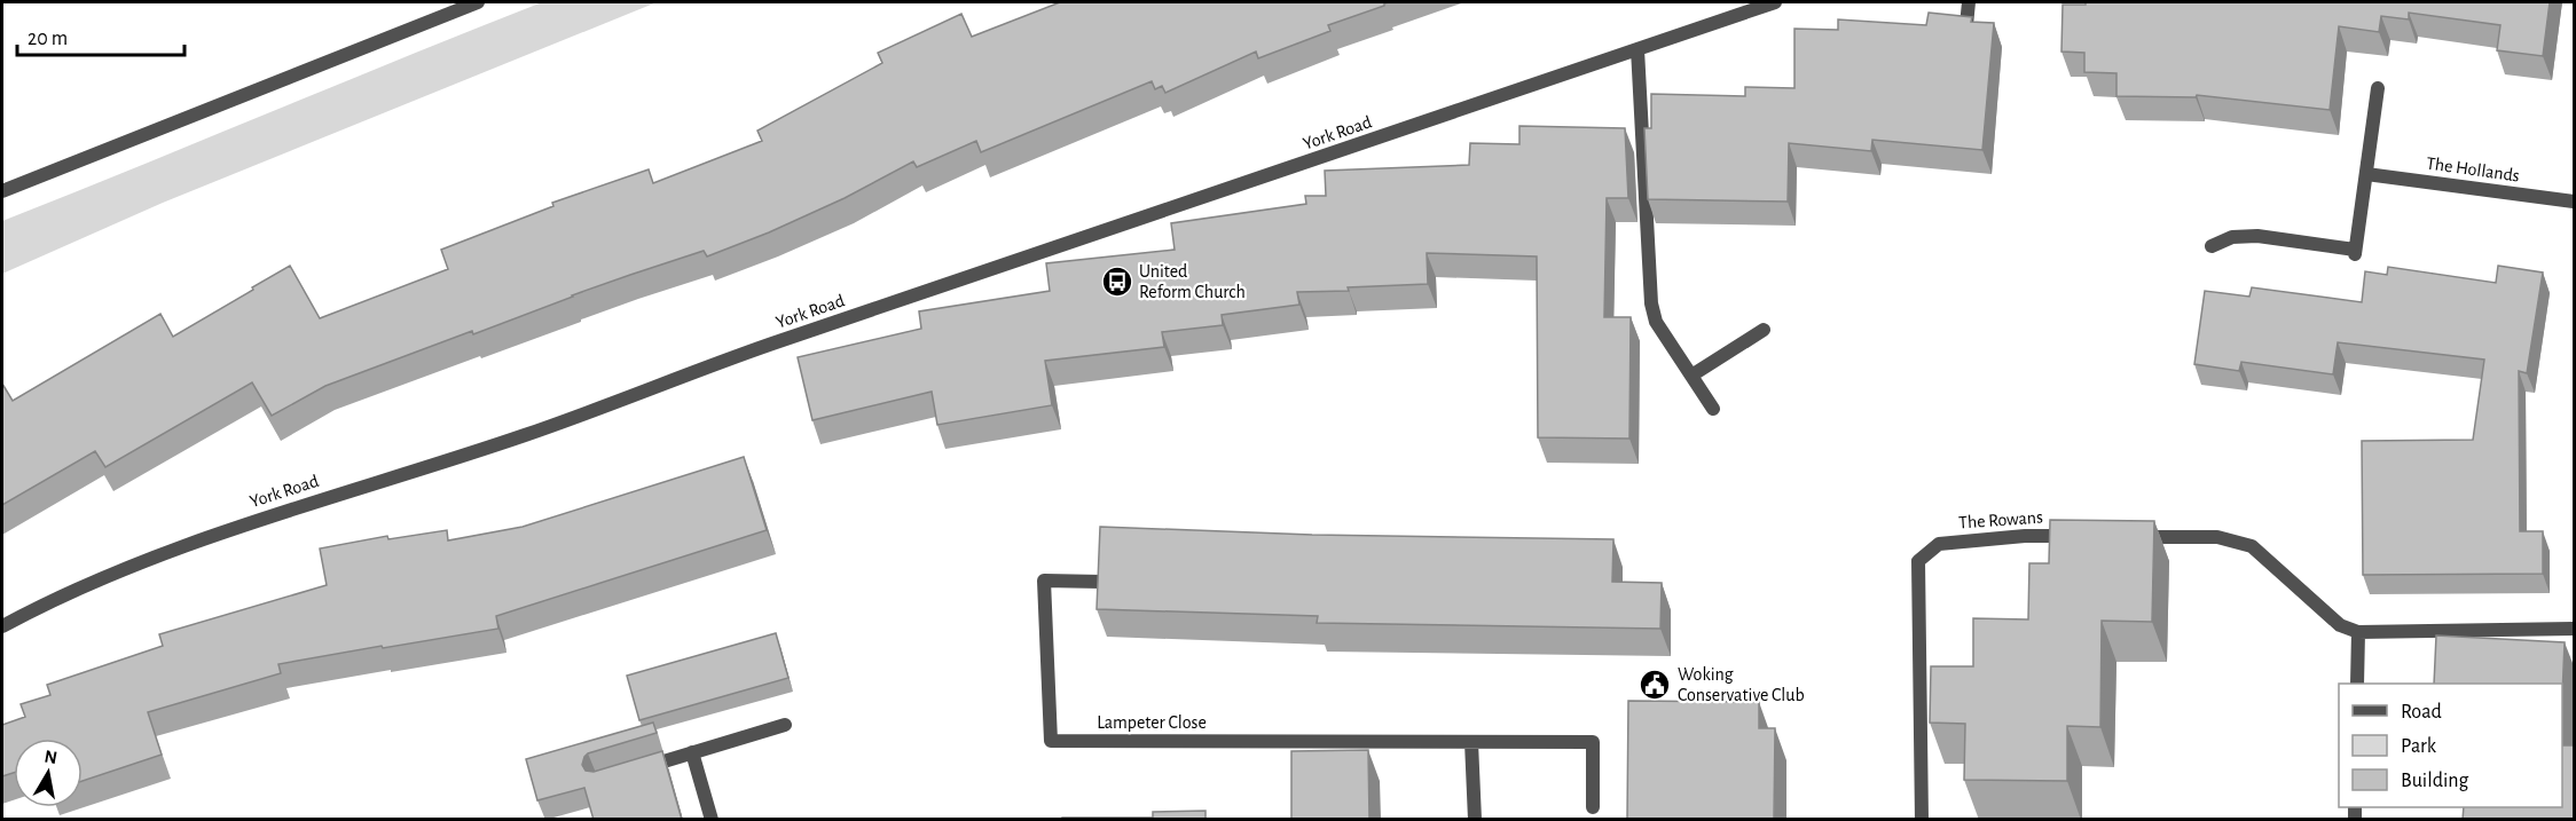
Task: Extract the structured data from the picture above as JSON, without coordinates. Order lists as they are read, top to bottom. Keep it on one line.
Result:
{"streets":{"street":["York Road","The Hollands","The Rowans","Lampeter Close"]},"places":{"bus stop":["United Reform Church"],"public building":["Woking Conservative Club"]},"legend":["Road","Park","Building"],"scale_bar":"20 m","north":"top"}
